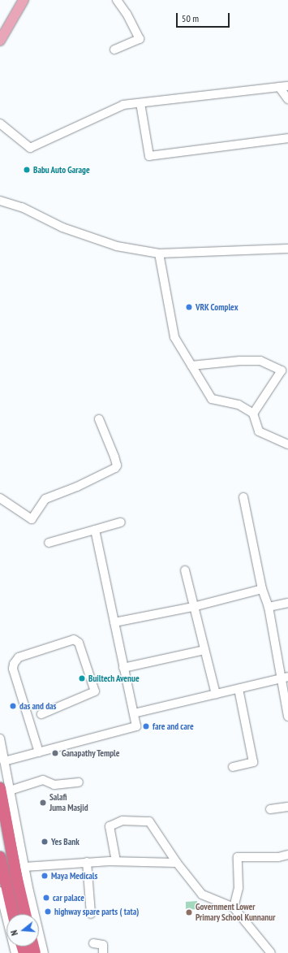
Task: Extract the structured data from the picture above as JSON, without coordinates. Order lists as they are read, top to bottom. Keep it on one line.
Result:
{"places":["Babu Auto Garage","VRK Complex","Builtech Avenue","das and das","fare and care","Ganapathy Temple","Salafi Juma Masjid","Yes Bank","Maya Medicals","car palace","highway spare parts ( tata)","Government Lower Primary School Kunnanur"],"scale_bar":"50 m","north":"left"}
